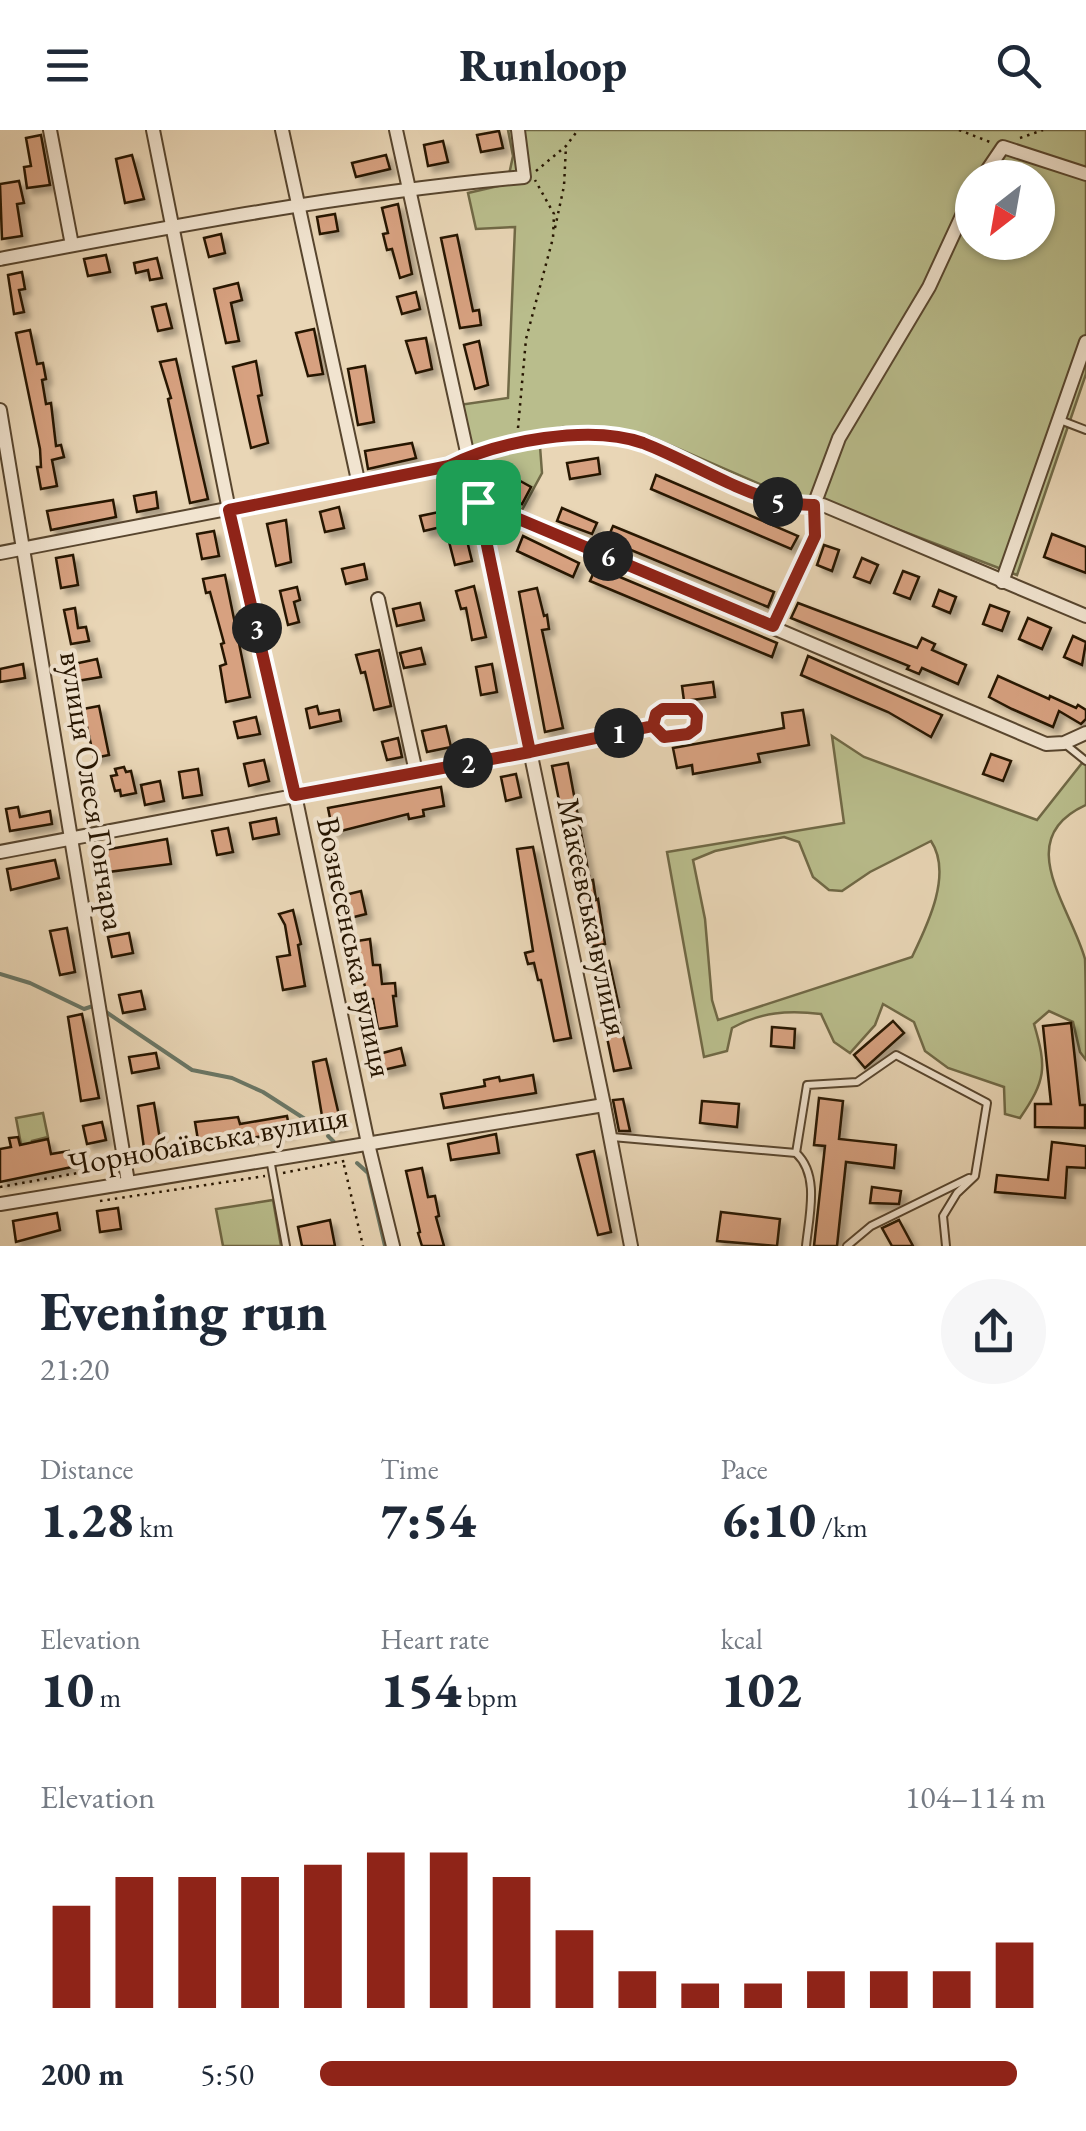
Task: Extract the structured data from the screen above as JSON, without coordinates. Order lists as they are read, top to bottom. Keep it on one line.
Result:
{"streets":{"street":["вулиця Олеся Гончара","Макеєвська вулиця","Вознесенська вулиця","Чорнобаївська вулиця"]},"crossings":[["вулиця Олеся Гончара","Чорнобаївська вулиця"],["Макеєвська вулиця","Чорнобаївська вулиця"],["Вознесенська вулиця","Чорнобаївська вулиця"]],"north":"bottom left","page":{"header":"Runloop","pins":["5","6","3","1","2"],"heading":["Evening run","21:20"],"stats":[["Distance","1.28 km"],["Time","7:54"],["Pace","6:10 /km"],["Elevation","10 m"],["Heart rate","154 bpm"],["kcal","102"]],"chart":["Elevation","104–114 m"],"list":[{"name":"200 m","note":"5:50"}]}}
